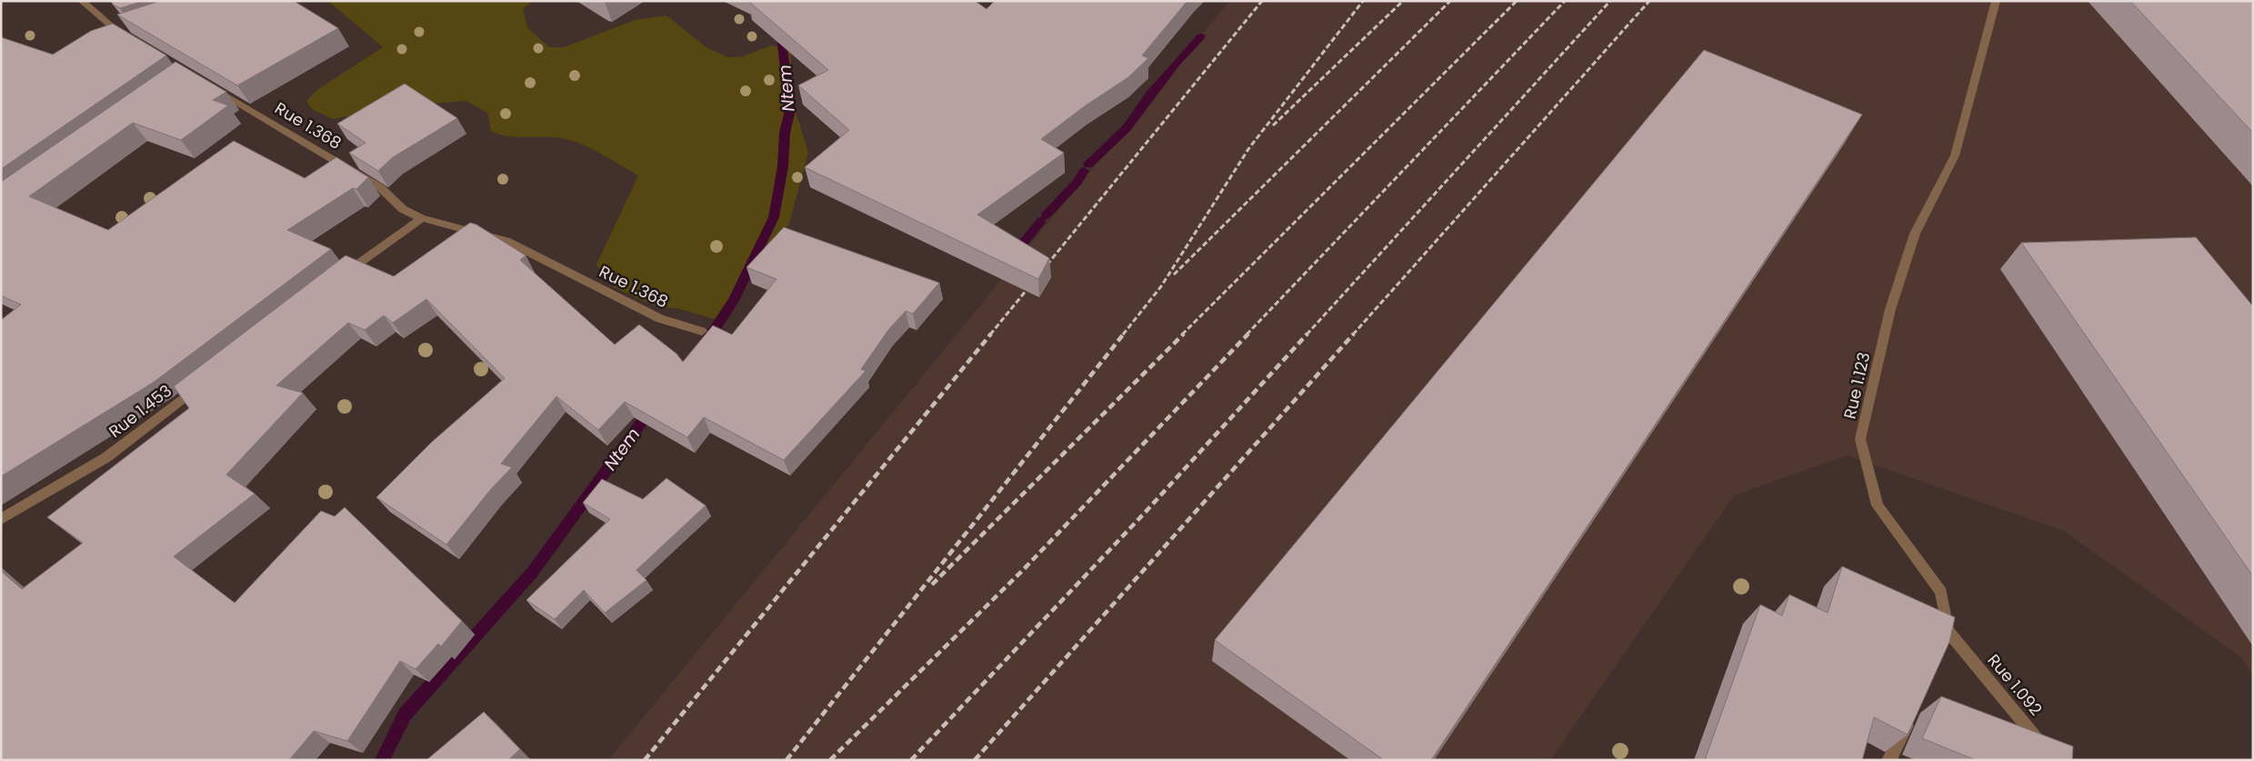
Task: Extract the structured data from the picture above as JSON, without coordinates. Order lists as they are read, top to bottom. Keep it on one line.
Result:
{"streets":{"street":["Rue 1.368","Rue 1.123","Rue 1.453","Rue 1.092"]},"crossings":[["Rue 1.123","Rue 1.092"]],"water":["Ntem"]}
